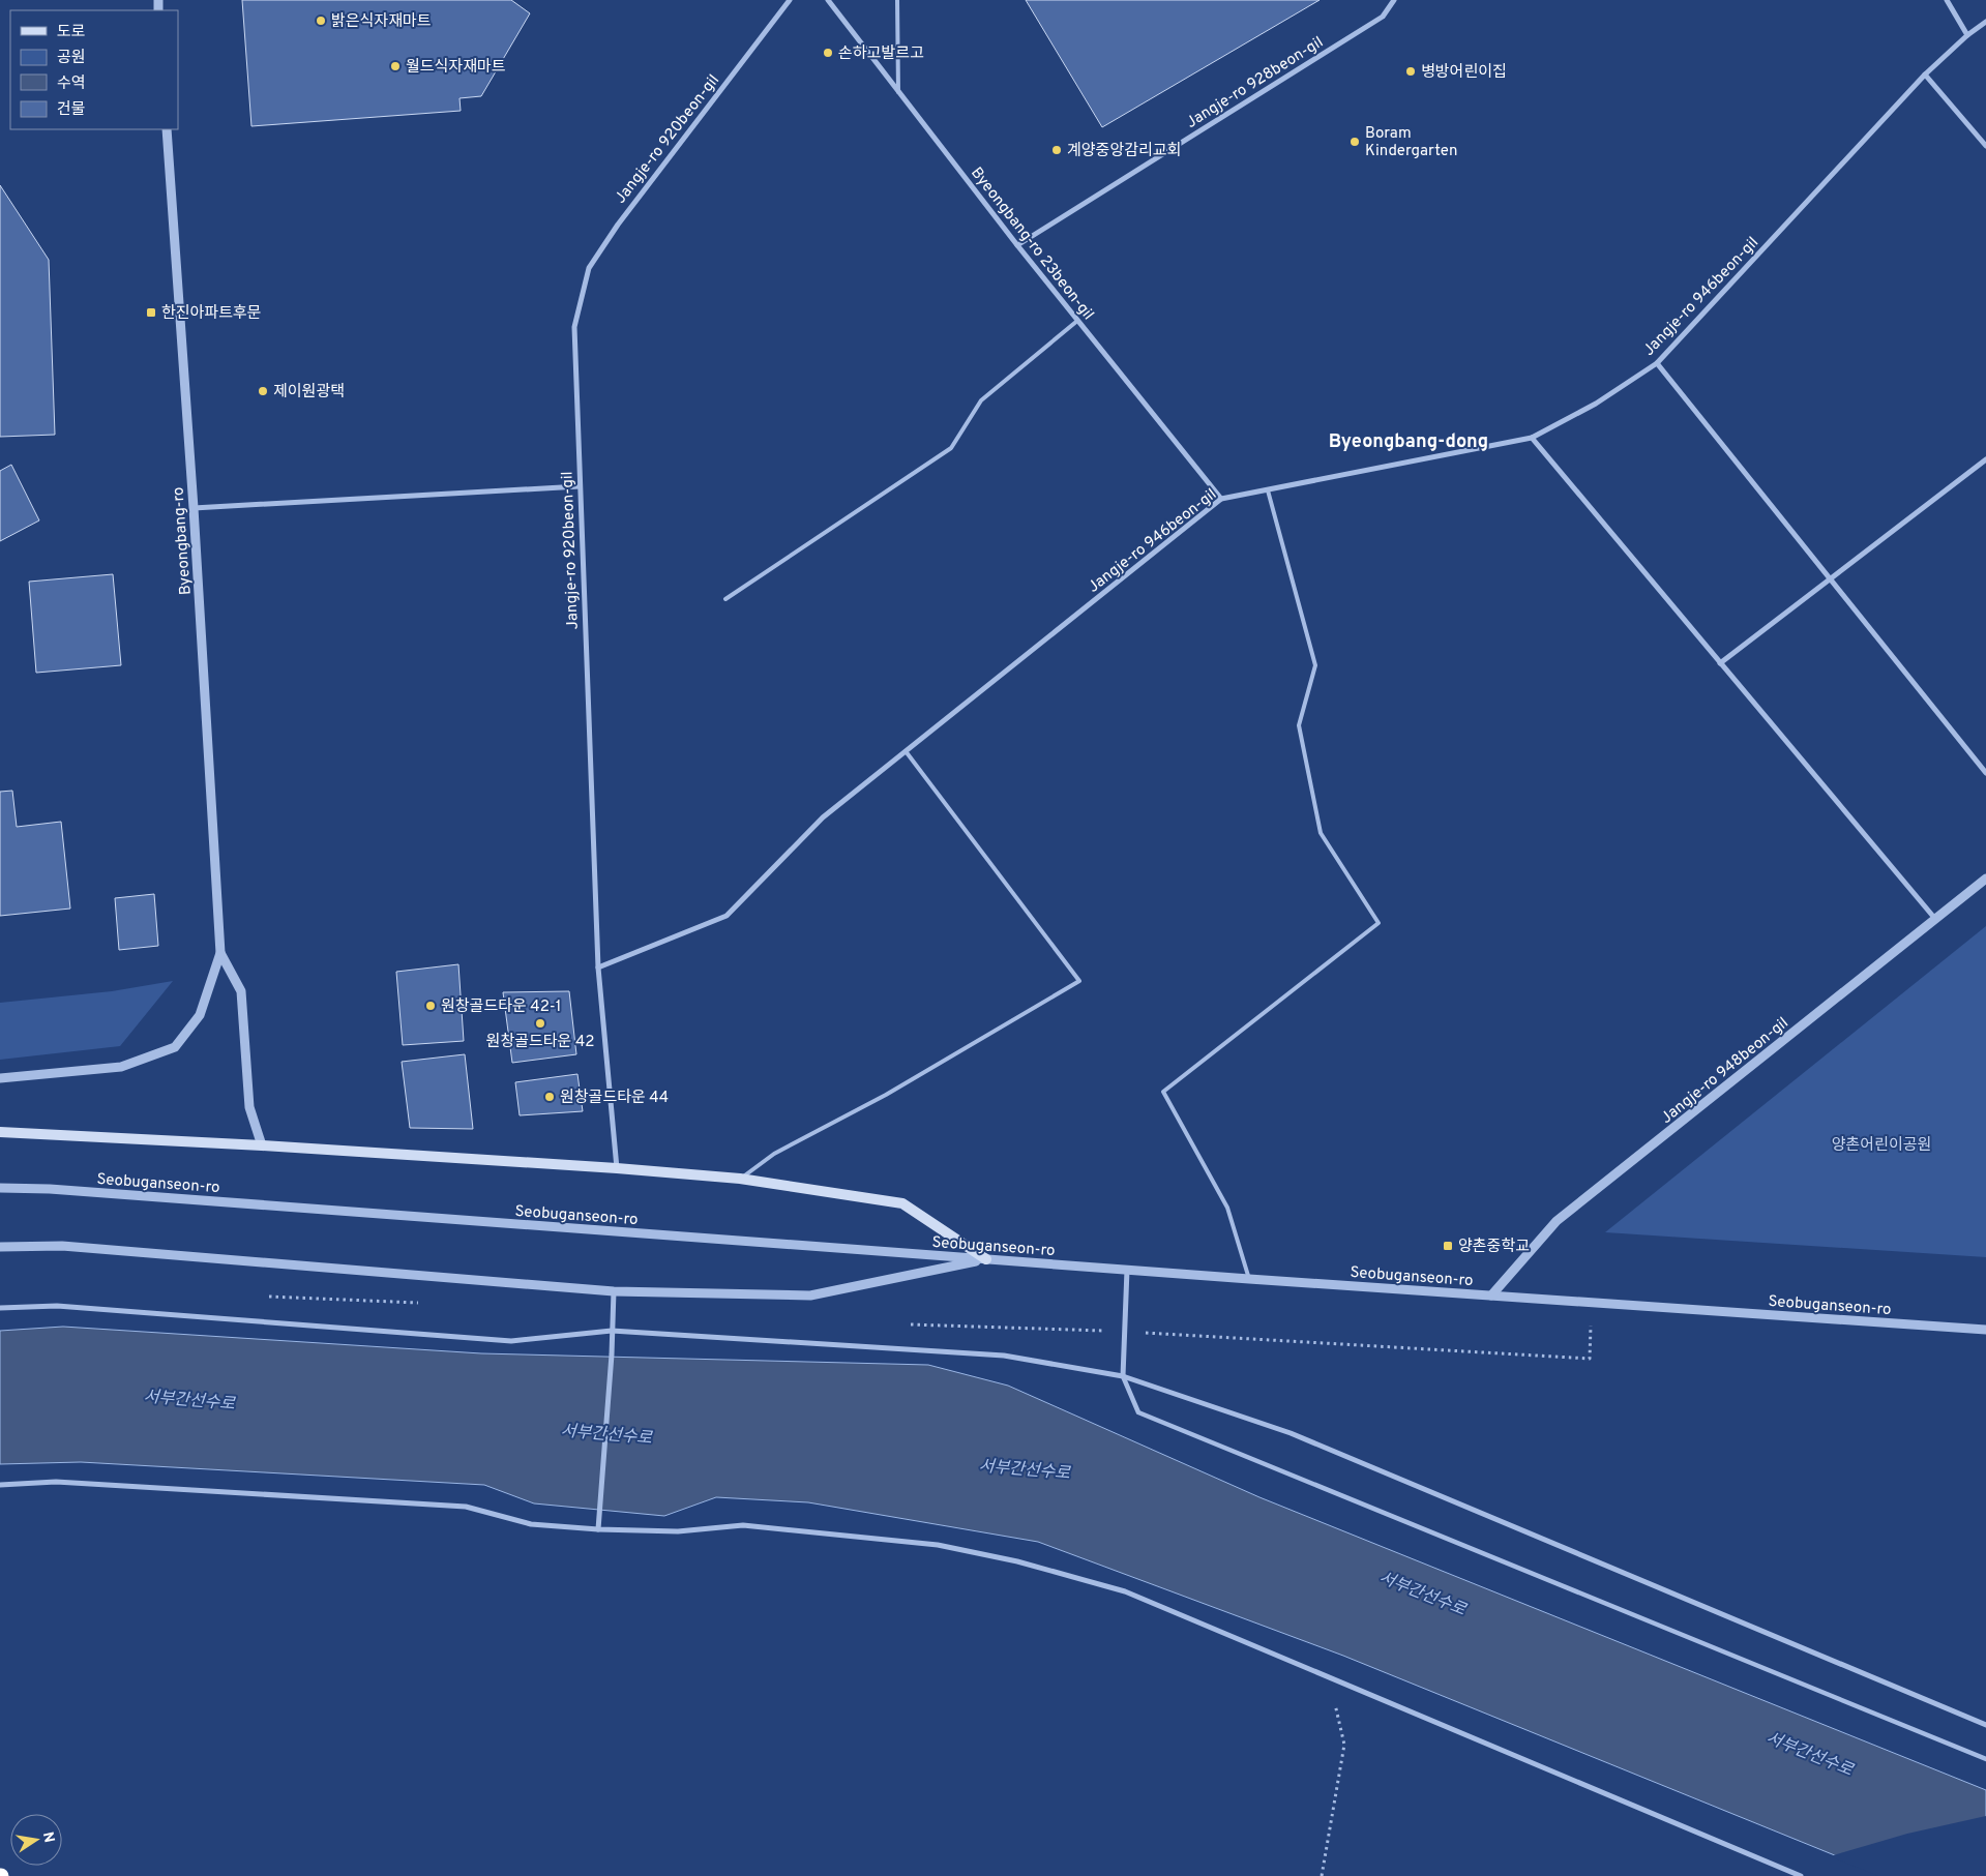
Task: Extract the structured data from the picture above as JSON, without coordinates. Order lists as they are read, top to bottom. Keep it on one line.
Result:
{"streets":{"street":["Jangje-ro 928beon-gil","Jangje-ro 920beon-gil","Byeongbang-ro 23beon-gil","Jangje-ro 946beon-gil","Byeongbang-ro","Jangje-ro 948beon-gil","Seobuganseon-ro"]},"crossings":[["Jangje-ro 928beon-gil","Byeongbang-ro 23beon-gil"],["Jangje-ro 920beon-gil","Jangje-ro 946beon-gil"],["Byeongbang-ro 23beon-gil","Jangje-ro 946beon-gil"],["Jangje-ro 948beon-gil","Seobuganseon-ro"]],"districts":["Byeongbang-dong"],"water":["서부간선수로"],"parks":["양촌어린이공원"],"places":{"other":["밝은식자재마트","손하고발르고","월드식자재마트","병방어린이집","Boram Kindergarten","계양중앙감리교회","제이원광택","원창골드타운 42-1","원창골드타운 42","원창골드타운 44"],"transit":["한진아파트후문","양촌중학교"]},"legend":["도로","공원","수역","건물"],"north":"right"}
